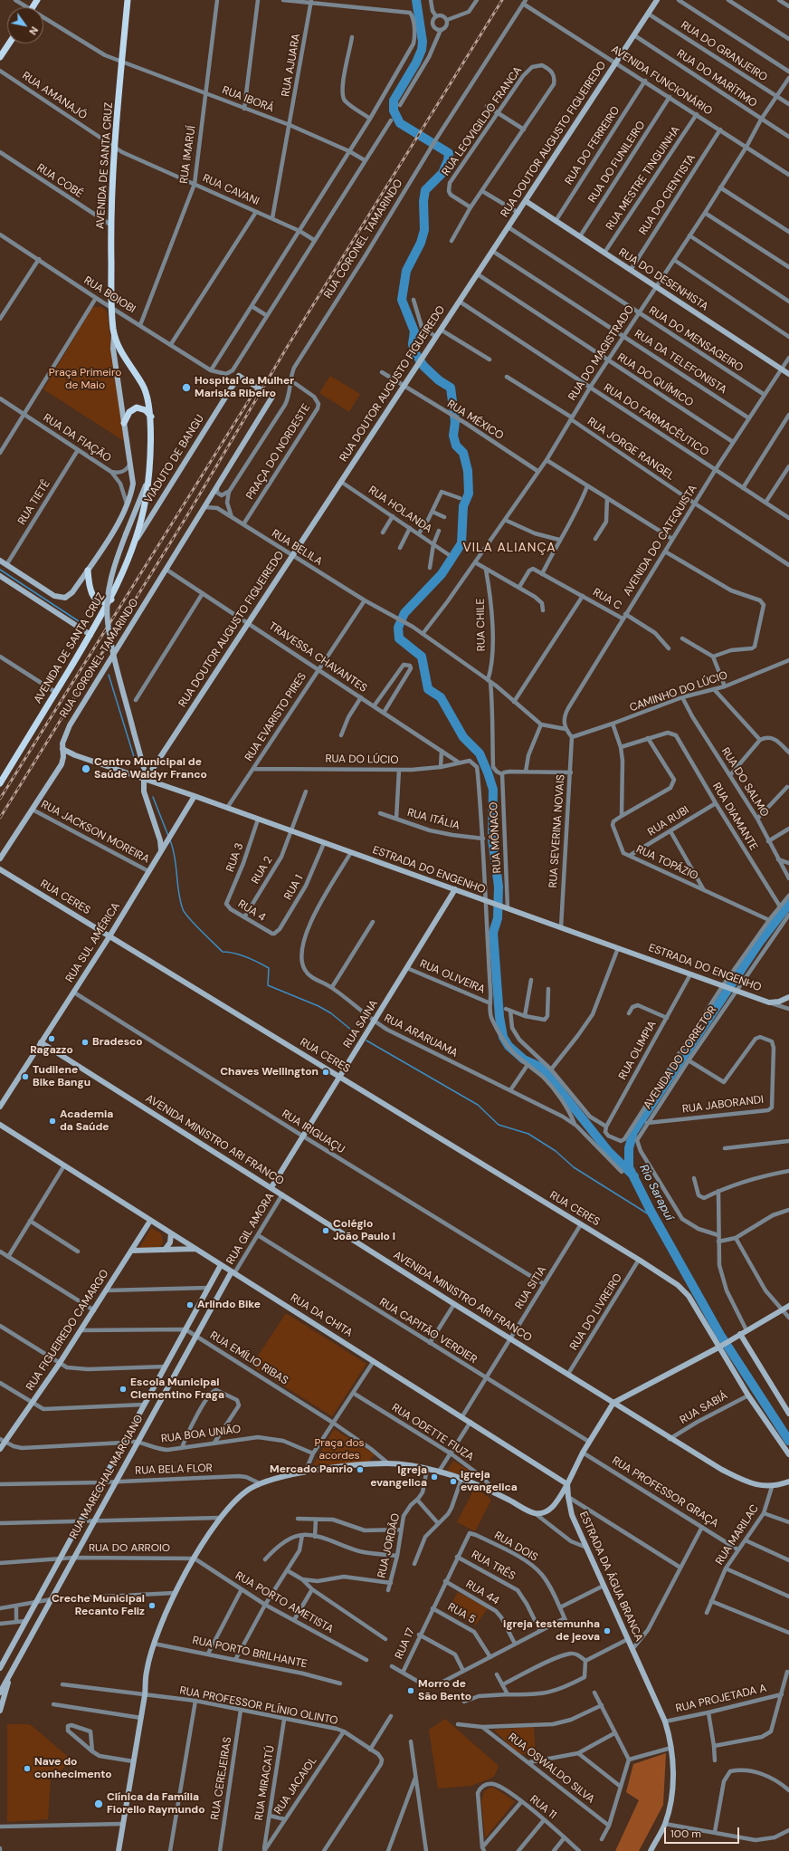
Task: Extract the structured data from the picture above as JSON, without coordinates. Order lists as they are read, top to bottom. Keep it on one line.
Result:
{"streets":{"main road":["AVENIDA DE SANTA CRUZ"],"street":["RUA DO GRANJEIRO","RUA AJUARA","RUA DO MARÍTIMO","AVENIDA FUNCIONÁRIO","RUA AMANAJÓ","RUA IBORÁ","RUA LEOVIGILDO FRANCA","RUA DOUTOR AUGUSTO FIGUEIREDO","RUA DO FERREIRO","RUA IMARUÍ","RUA DO FUNILEIRO","RUA MESTRE TINGUINHA","RUA COBÉ","RUA CAVANI","RUA DO CIENTISTA","RUA CORONEL TAMARINDO","RUA DO DESENHISTA","RUA BOIOBI","RUA DO MENSAGEIRO","RUA DO MAGISTRADO","RUA DA TELEFONISTA","RUA DO QUÍMICO","RUA MÉXICO","RUA DO FARMACÊUTICO","RUA DA FIAÇÃO","RUA JORGE RANGEL","PRAÇA DO NORDESTE","VIADUTO DE BANGU","RUA TIETÊ","RUA HOLANDA","AVENIDA DO CATEQUISTA","RUA BELILA","RUA C","RUA CHILE","TRAVESSA CHAVANTES","CAMINHO DO LÚCIO","RUA EVARISTO PIRES","RUA DO LÚCIO","RUA DO SALMO","RUA DIAMANTE","RUA ITÁLIA","RUA RUBI","RUA SEVERINA NOVAIS","RUA JACKSON MOREIRA","RUA MÔNACO","RUA 3","RUA TOPÁZIO","RUA 2","ESTRADA DO ENGENHO","RUA 1","RUA CERES","RUA 4","RUA SUL AMÉRICA","RUA OLIVEIRA","RUA SAINA","RUA ARARUAMA","RUA OLIMPIA","AVENIDA DO CORRETOR","RUA JABORANDI","RUA IRIGUAÇU","AVENIDA MINISTRO ARI FRANCO","RUA GIL AMORA","RUA SITIA","RUA DO LIVREIRO","RUA DA CHITA","RUA FIGUEIREDO CAMARGO","RUA CAPITÃO VERDIER","RUA EMÍLIO RIBAS","RUA SABIÁ","RUA ODETTE FIUZA","RUA BOA UNIÃO","RUA BELA FLOR","RUA MARECHAL MARCIANO","RUA PROFESSOR GRAÇA","RUA MARILAC","RUA JORDÃO","RUA DOIS","RUA DO ARROIO","RUA TRÊS","ESTRADA DA ÁGUA BRANCA","RUA 44","RUA PORTO AMETISTA","RUA 5","RUA 17","RUA PORTO BRILHANTE","RUA PROJETADA A","RUA PROFESSOR PLÍNIO OLINTO","RUA OSWALDO SILVA","RUA CEREJEIRAS","RUA MIRACATÚ","RUA JACAIOL","RUA 11"]},"crossings":[["RUA DO GRANJEIRO","RUA DOUTOR AUGUSTO FIGUEIREDO"],["RUA DO GRANJEIRO","RUA DO MAGISTRADO"],["RUA AJUARA","RUA IBORÁ"],["RUA AJUARA","RUA CAVANI"],["RUA DO MARÍTIMO","RUA DOUTOR AUGUSTO FIGUEIREDO"],["RUA DO MARÍTIMO","RUA DO MAGISTRADO"],["AVENIDA FUNCIONÁRIO","RUA DOUTOR AUGUSTO FIGUEIREDO"],["AVENIDA FUNCIONÁRIO","RUA DO FERREIRO"],["AVENIDA FUNCIONÁRIO","RUA DO FUNILEIRO"],["AVENIDA FUNCIONÁRIO","RUA MESTRE TINGUINHA"],["AVENIDA FUNCIONÁRIO","RUA DO CIENTISTA"],["AVENIDA FUNCIONÁRIO","RUA CORONEL TAMARINDO"],["AVENIDA FUNCIONÁRIO","RUA DO MAGISTRADO"],["RUA AMANAJÓ","AVENIDA DE SANTA CRUZ"],["RUA AMANAJÓ","RUA CAVANI"],["RUA IBORÁ","RUA IMARUÍ"],["RUA IBORÁ","AVENIDA DE SANTA CRUZ"],["RUA DOUTOR AUGUSTO FIGUEIREDO","RUA DO DESENHISTA"],["RUA DOUTOR AUGUSTO FIGUEIREDO","RUA DO MENSAGEIRO"],["RUA DOUTOR AUGUSTO FIGUEIREDO","RUA DA TELEFONISTA"],["RUA DOUTOR AUGUSTO FIGUEIREDO","RUA DO QUÍMICO"],["RUA DOUTOR AUGUSTO FIGUEIREDO","RUA MÉXICO"],["RUA DOUTOR AUGUSTO FIGUEIREDO","RUA DO FARMACÊUTICO"],["RUA DOUTOR AUGUSTO FIGUEIREDO","RUA HOLANDA"],["RUA DOUTOR AUGUSTO FIGUEIREDO","RUA BELILA"],["RUA DOUTOR AUGUSTO FIGUEIREDO","TRAVESSA CHAVANTES"],["RUA DOUTOR AUGUSTO FIGUEIREDO","ESTRADA DO ENGENHO"],["RUA DO FERREIRO","RUA DO DESENHISTA"],["RUA IMARUÍ","RUA CAVANI"],["RUA IMARUÍ","RUA BOIOBI"],["RUA DO FUNILEIRO","RUA DO DESENHISTA"],["AVENIDA DE SANTA CRUZ","RUA COBÉ"],["AVENIDA DE SANTA CRUZ","RUA CAVANI"],["AVENIDA DE SANTA CRUZ","RUA BOIOBI"],["AVENIDA DE SANTA CRUZ","RUA DA FIAÇÃO"],["AVENIDA DE SANTA CRUZ","VIADUTO DE BANGU"],["AVENIDA DE SANTA CRUZ","RUA TIETÊ"],["RUA MESTRE TINGUINHA","RUA DO DESENHISTA"],["RUA DO CIENTISTA","RUA DO DESENHISTA"],["RUA CORONEL TAMARINDO","PRAÇA DO NORDESTE"],["RUA CORONEL TAMARINDO","VIADUTO DE BANGU"],["RUA CORONEL TAMARINDO","RUA BELILA"],["RUA CORONEL TAMARINDO","TRAVESSA CHAVANTES"],["RUA CORONEL TAMARINDO","RUA JACKSON MOREIRA"],["RUA CORONEL TAMARINDO","ESTRADA DO ENGENHO"],["RUA DO DESENHISTA","RUA DO MAGISTRADO"],["RUA DO DESENHISTA","AVENIDA DO CATEQUISTA"],["RUA DO MENSAGEIRO","RUA DO MAGISTRADO"],["RUA DO MENSAGEIRO","AVENIDA DO CATEQUISTA"],["RUA DO MAGISTRADO","RUA DA TELEFONISTA"],["RUA DO MAGISTRADO","RUA DO QUÍMICO"],["RUA DO MAGISTRADO","RUA MÉXICO"],["RUA DO MAGISTRADO","RUA DO FARMACÊUTICO"],["RUA DO MAGISTRADO","RUA JORGE RANGEL"],["RUA DO MAGISTRADO","RUA BELILA"],["RUA DA TELEFONISTA","AVENIDA DO CATEQUISTA"],["RUA DO QUÍMICO","AVENIDA DO CATEQUISTA"],["RUA DO FARMACÊUTICO","AVENIDA DO CATEQUISTA"],["RUA DA FIAÇÃO","RUA TIETÊ"],["RUA JORGE RANGEL","AVENIDA DO CATEQUISTA"],["PRAÇA DO NORDESTE","RUA BELILA"],["AVENIDA DO CATEQUISTA","RUA C"],["RUA BELILA","RUA EVARISTO PIRES"],["RUA CHILE","RUA MÔNACO"],["TRAVESSA CHAVANTES","RUA EVARISTO PIRES"],["TRAVESSA CHAVANTES","RUA DO LÚCIO"],["CAMINHO DO LÚCIO","RUA DO SALMO"],["CAMINHO DO LÚCIO","RUA SEVERINA NOVAIS"],["CAMINHO DO LÚCIO","RUA TOPÁZIO"],["RUA EVARISTO PIRES","RUA DO LÚCIO"],["RUA EVARISTO PIRES","ESTRADA DO ENGENHO"],["RUA DO LÚCIO","RUA ITÁLIA"],["RUA DIAMANTE","RUA RUBI"],["RUA DIAMANTE","AVENIDA DO CORRETOR"],["RUA RUBI","RUA TOPÁZIO"],["RUA SEVERINA NOVAIS","ESTRADA DO ENGENHO"],["RUA JACKSON MOREIRA","RUA SUL AMÉRICA"],["RUA MÔNACO","ESTRADA DO ENGENHO"],["RUA 3","ESTRADA DO ENGENHO"],["RUA 3","RUA 4"],["RUA TOPÁZIO","AVENIDA DO CORRETOR"],["RUA 2","ESTRADA DO ENGENHO"],["RUA 2","RUA 4"],["ESTRADA DO ENGENHO","RUA 1"],["ESTRADA DO ENGENHO","RUA SUL AMÉRICA"],["ESTRADA DO ENGENHO","RUA SAINA"],["ESTRADA DO ENGENHO","RUA ARARUAMA"],["ESTRADA DO ENGENHO","RUA OLIMPIA"],["ESTRADA DO ENGENHO","AVENIDA DO CORRETOR"],["RUA 1","RUA 4"],["RUA CERES","RUA SUL AMÉRICA"],["RUA CERES","RUA SAINA"],["RUA CERES","RUA SITIA"],["RUA CERES","RUA DO LIVREIRO"],["RUA CERES","RUA SABIÁ"],["RUA SUL AMÉRICA","RUA IRIGUAÇU"],["RUA SUL AMÉRICA","AVENIDA MINISTRO ARI FRANCO"],["RUA OLIVEIRA","RUA SAINA"],["RUA SAINA","RUA ARARUAMA"],["RUA SAINA","RUA IRIGUAÇU"],["RUA SAINA","AVENIDA MINISTRO ARI FRANCO"],["RUA OLIMPIA","AVENIDA DO CORRETOR"],["AVENIDA DO CORRETOR","RUA JABORANDI"],["RUA IRIGUAÇU","RUA SITIA"],["AVENIDA MINISTRO ARI FRANCO","RUA GIL AMORA"],["AVENIDA MINISTRO ARI FRANCO","RUA SITIA"],["AVENIDA MINISTRO ARI FRANCO","RUA DO LIVREIRO"],["AVENIDA MINISTRO ARI FRANCO","RUA SABIÁ"],["AVENIDA MINISTRO ARI FRANCO","RUA MARILAC"],["AVENIDA MINISTRO ARI FRANCO","ESTRADA DA ÁGUA BRANCA"],["RUA GIL AMORA","RUA DA CHITA"],["RUA GIL AMORA","RUA CAPITÃO VERDIER"],["RUA GIL AMORA","RUA MARECHAL MARCIANO"],["RUA SITIA","RUA DA CHITA"],["RUA SITIA","RUA CAPITÃO VERDIER"],["RUA DA CHITA","RUA FIGUEIREDO CAMARGO"],["RUA DA CHITA","RUA MARECHAL MARCIANO"],["RUA DA CHITA","ESTRADA DA ÁGUA BRANCA"],["RUA FIGUEIREDO CAMARGO","RUA BOA UNIÃO"],["RUA CAPITÃO VERDIER","ESTRADA DA ÁGUA BRANCA"],["RUA EMÍLIO RIBAS","RUA MARECHAL MARCIANO"],["RUA BOA UNIÃO","RUA MARECHAL MARCIANO"],["RUA BELA FLOR","RUA MARECHAL MARCIANO"],["RUA MARECHAL MARCIANO","RUA DO ARROIO"],["RUA PROFESSOR GRAÇA","RUA MARILAC"],["RUA PROFESSOR GRAÇA","ESTRADA DA ÁGUA BRANCA"],["RUA DOIS","RUA 17"],["RUA DO ARROIO","RUA PORTO AMETISTA"],["RUA TRÊS","RUA 17"],["ESTRADA DA ÁGUA BRANCA","RUA PROJETADA A"],["RUA 44","RUA 17"],["RUA 5","RUA 17"],["RUA PROFESSOR PLÍNIO OLINTO","RUA CEREJEIRAS"],["RUA PROFESSOR PLÍNIO OLINTO","RUA MIRACATÚ"],["RUA PROFESSOR PLÍNIO OLINTO","RUA JACAIOL"],["RUA MIRACATÚ","RUA JACAIOL"]],"districts":["VILA ALIANÇA"],"water":["Rio Sarapuí"],"parks":["Praça Primeiro de Maio","Praça dos acordes"],"places":["Hospital da Mulher Mariska Ribeiro","Centro Municipal de Saúde Waldyr Franco","Ragazzo","Bradesco","Chaves Wellington","Tudilene Bike Bangu","Academia da Saúde","Colégio João Paulo I","Arlindo Bike","Escola Municipal Clementino Fraga","Mercado Panrio","Igreja evangelica","igreja evangelica","Creche Municipal Recanto Feliz","igreja testemunha de jeova","Morro de São Bento","Nave do conhecimento","Clínica da Família Fiorello Raymundo"],"scale_bar":"100 m","north":"bottom right"}
